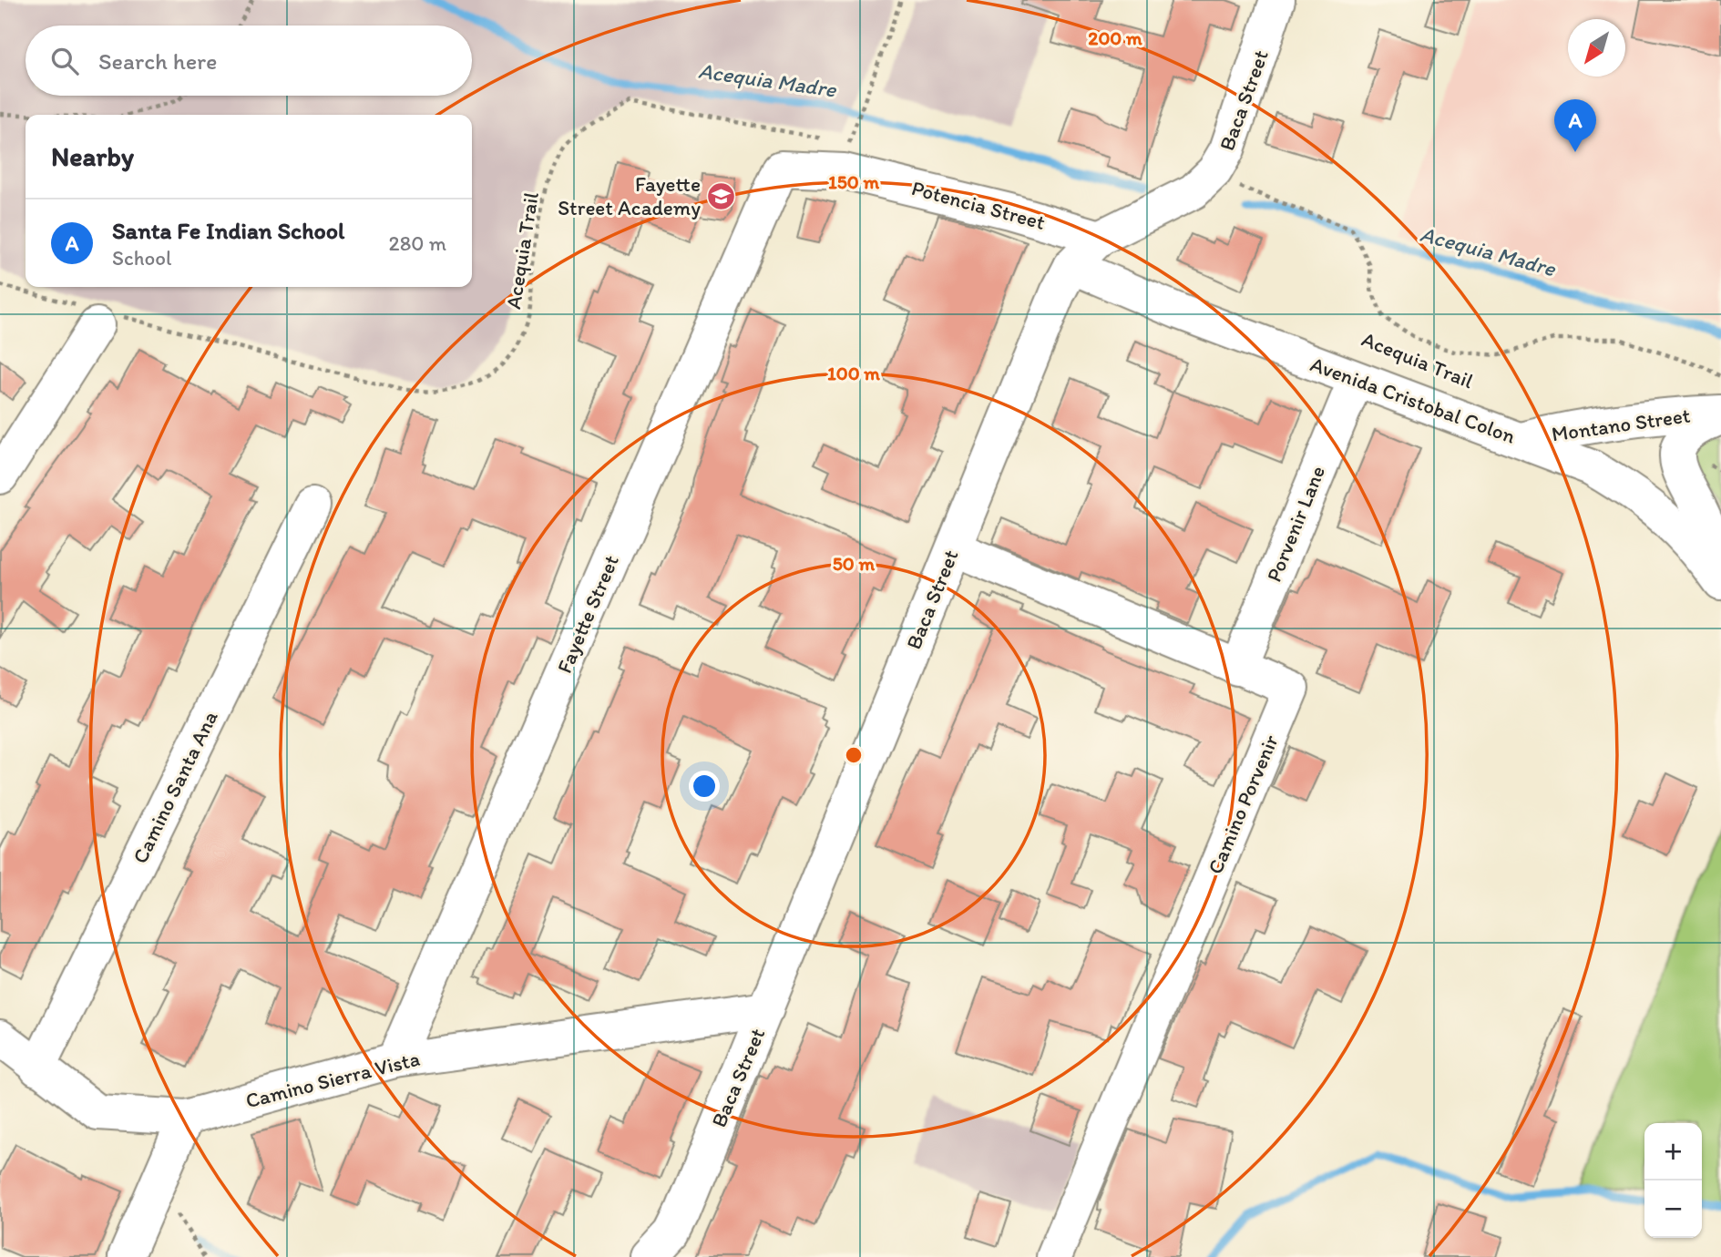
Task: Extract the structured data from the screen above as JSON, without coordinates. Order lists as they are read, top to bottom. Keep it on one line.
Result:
{"streets":{"street":["Baca Street","Potencia Street","Avenida Cristobal Colon","Montano Street","Porvenir Lane","Fayette Street","Camino Santa Ana","Camino Porvenir","Camino Sierra Vista"],"path":["Acequia Trail"]},"crossings":[["Baca Street","Potencia Street"],["Baca Street","Avenida Cristobal Colon"],["Baca Street","Camino Porvenir"],["Baca Street","Camino Sierra Vista"],["Potencia Street","Fayette Street"],["Avenida Cristobal Colon","Montano Street"],["Avenida Cristobal Colon","Porvenir Lane"],["Porvenir Lane","Camino Porvenir"],["Fayette Street","Camino Sierra Vista"],["Camino Santa Ana","Camino Sierra Vista"]],"water":["Acequia Madre"],"places":{"school or university":["Fayette Street Academy"]},"north":"bottom left","page":{"search":"Search here","pins":"A","heading":"Nearby","list":[{"mark":"A","name":"Santa Fe Indian School","note":"School","value":"280 m"}],"map_buttons":["+","−"]},"rings":["200 m","150 m","100 m","50 m"]}
